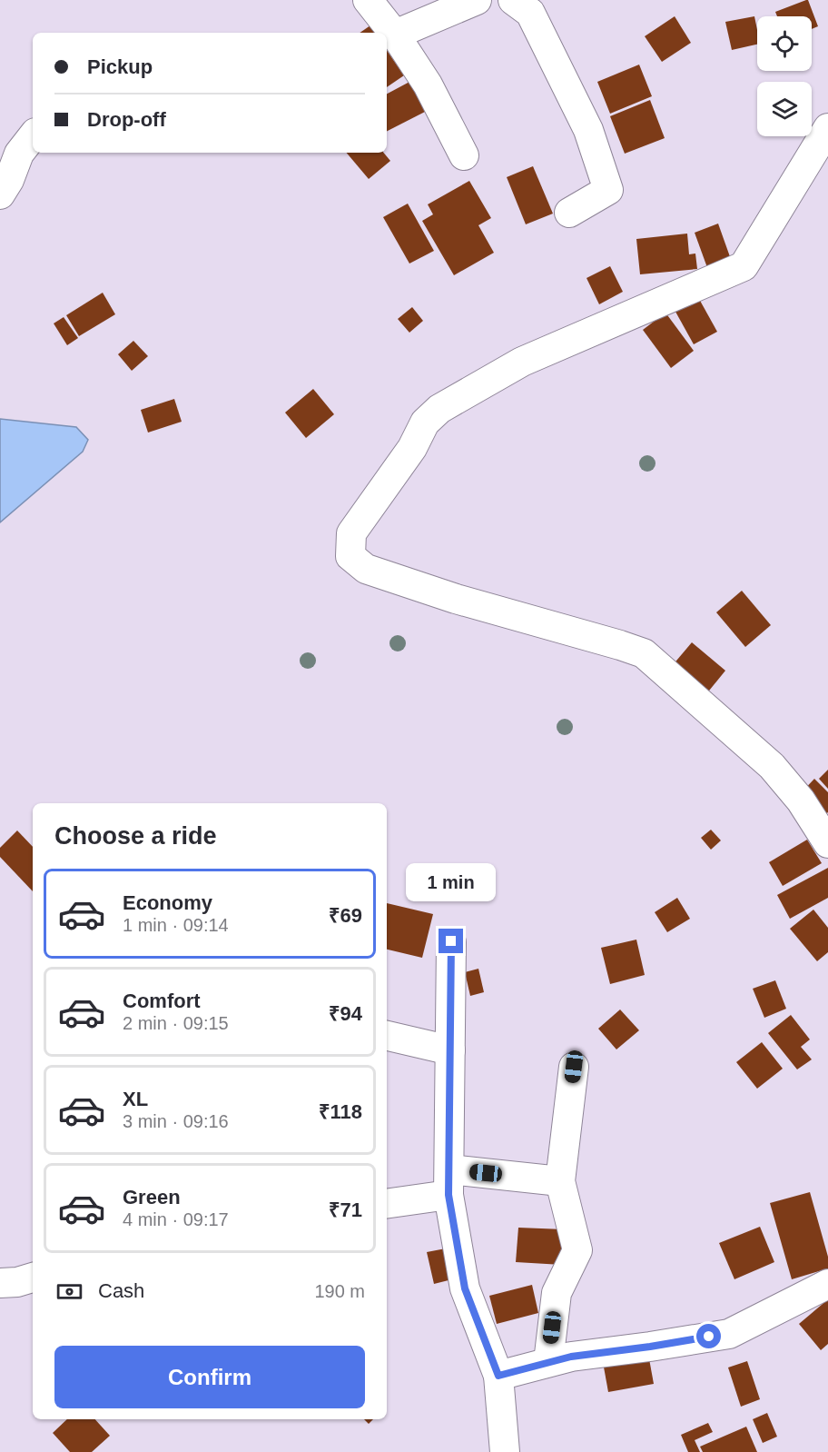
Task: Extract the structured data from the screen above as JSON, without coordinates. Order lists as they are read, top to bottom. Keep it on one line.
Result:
{"page":{"banner":["Pickup","Drop-off"],"heading":"Choose a ride","bubble":"1 min","list":[{"name":"Economy","note":"1 min · 09:14","value":"₹69"},{"name":"Comfort","note":"2 min · 09:15","value":"₹94"},{"name":"XL","note":"3 min · 09:16","value":"₹118"},{"name":"Green","note":"4 min · 09:17","value":"₹71"}],"pay":["Cash","190 m"],"buttons":"Confirm"}}
